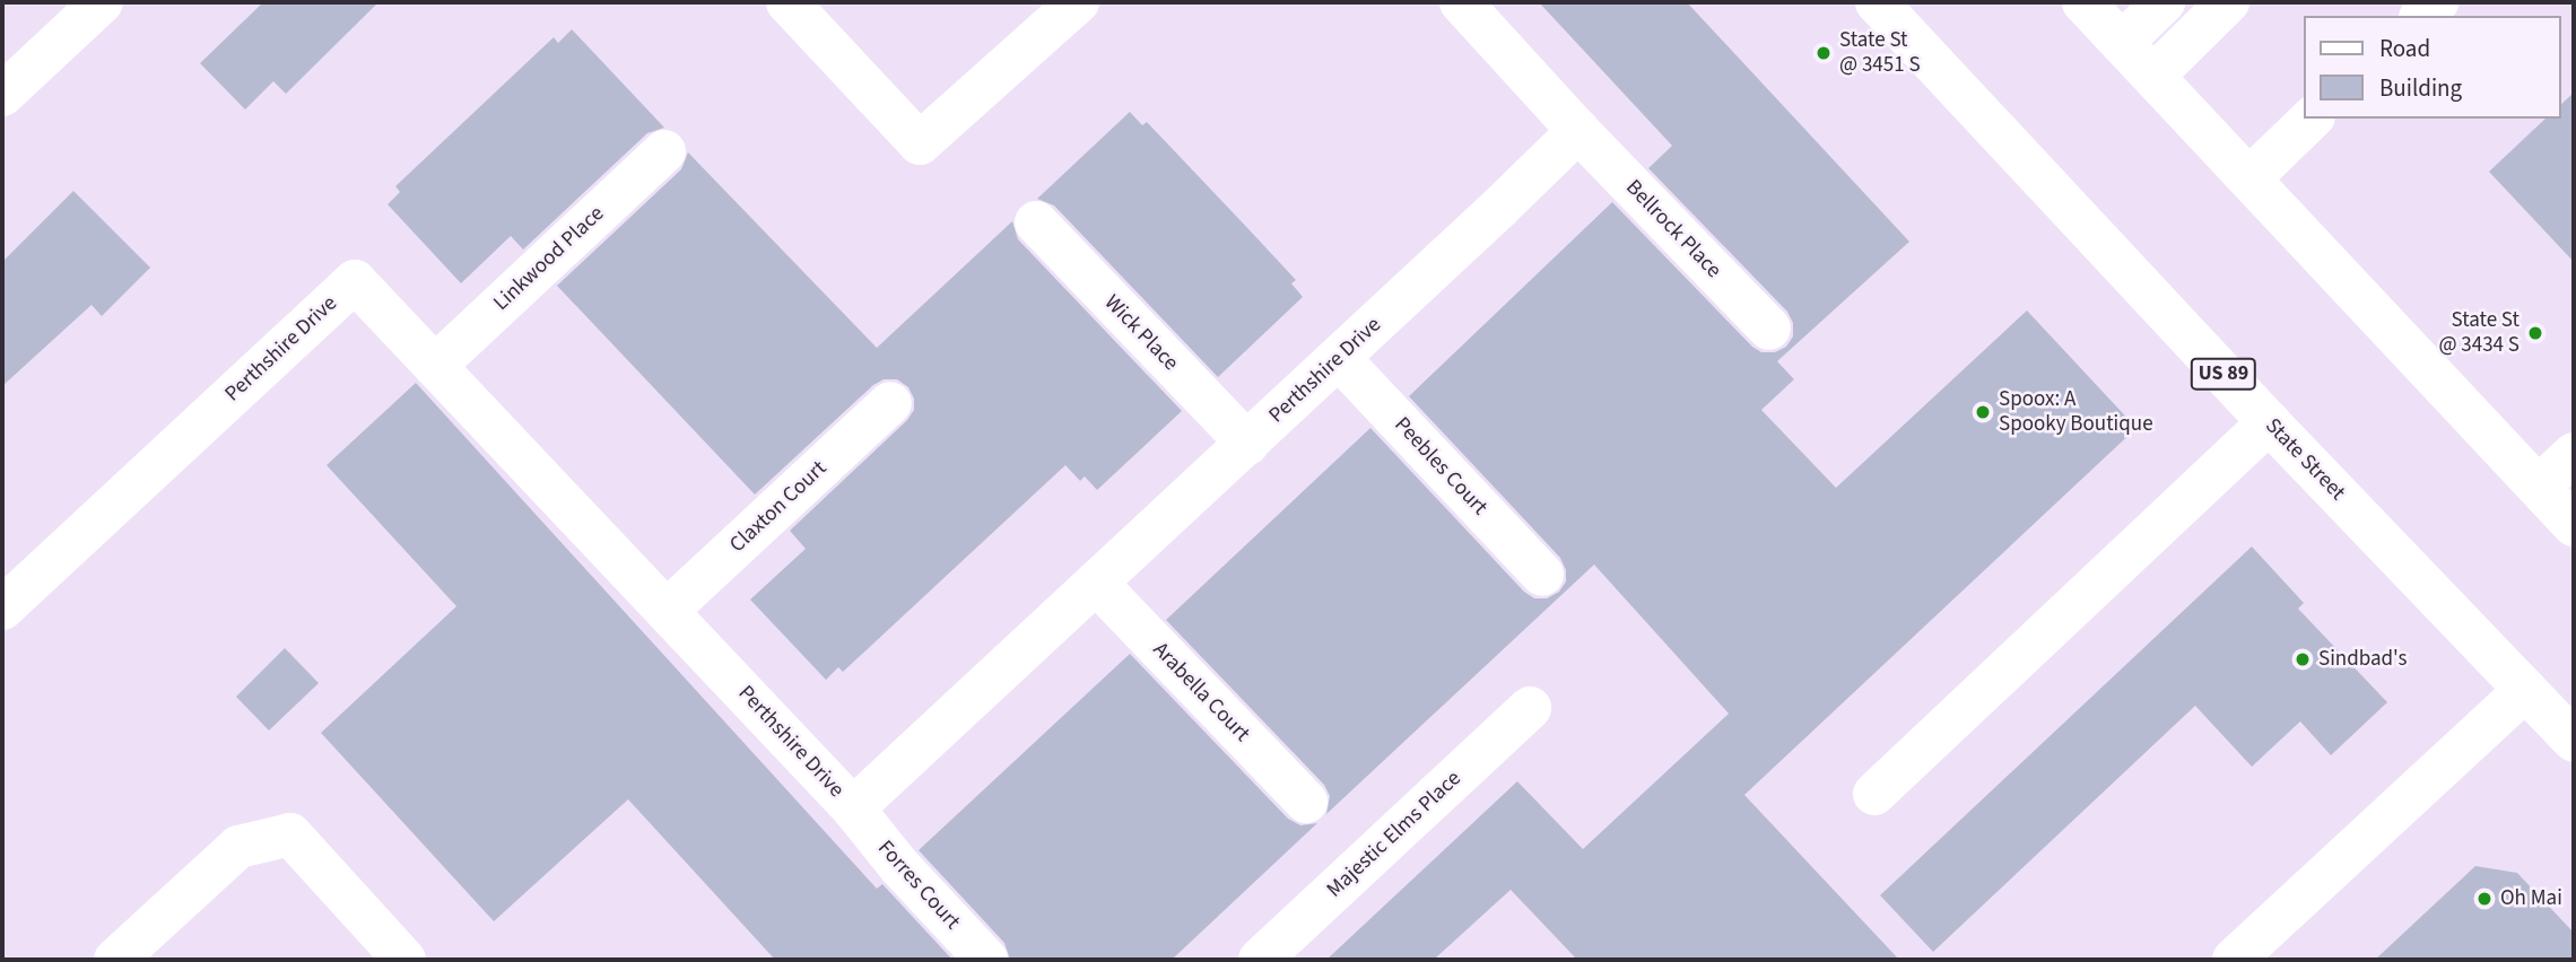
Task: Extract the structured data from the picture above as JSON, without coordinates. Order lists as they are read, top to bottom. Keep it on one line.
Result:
{"streets":{"street":["Bellrock Place","Linkwood Place","Wick Place","Perthshire Drive","US 89","State Street","Peebles Court","Claxton Court","Arabella Court","Majestic Elms Place","Forres Court"]},"crossings":[["Bellrock Place","Perthshire Drive"],["Linkwood Place","Perthshire Drive"],["Wick Place","Perthshire Drive"],["Perthshire Drive","Peebles Court"],["Perthshire Drive","Claxton Court"],["Perthshire Drive","Arabella Court"],["Perthshire Drive","Forres Court"]],"places":["State St @ 3451 S","State St @ 3434 S","Spoox: A Spooky Boutique","Sindbad's","Oh Mai"],"legend":["Road","Building"]}
